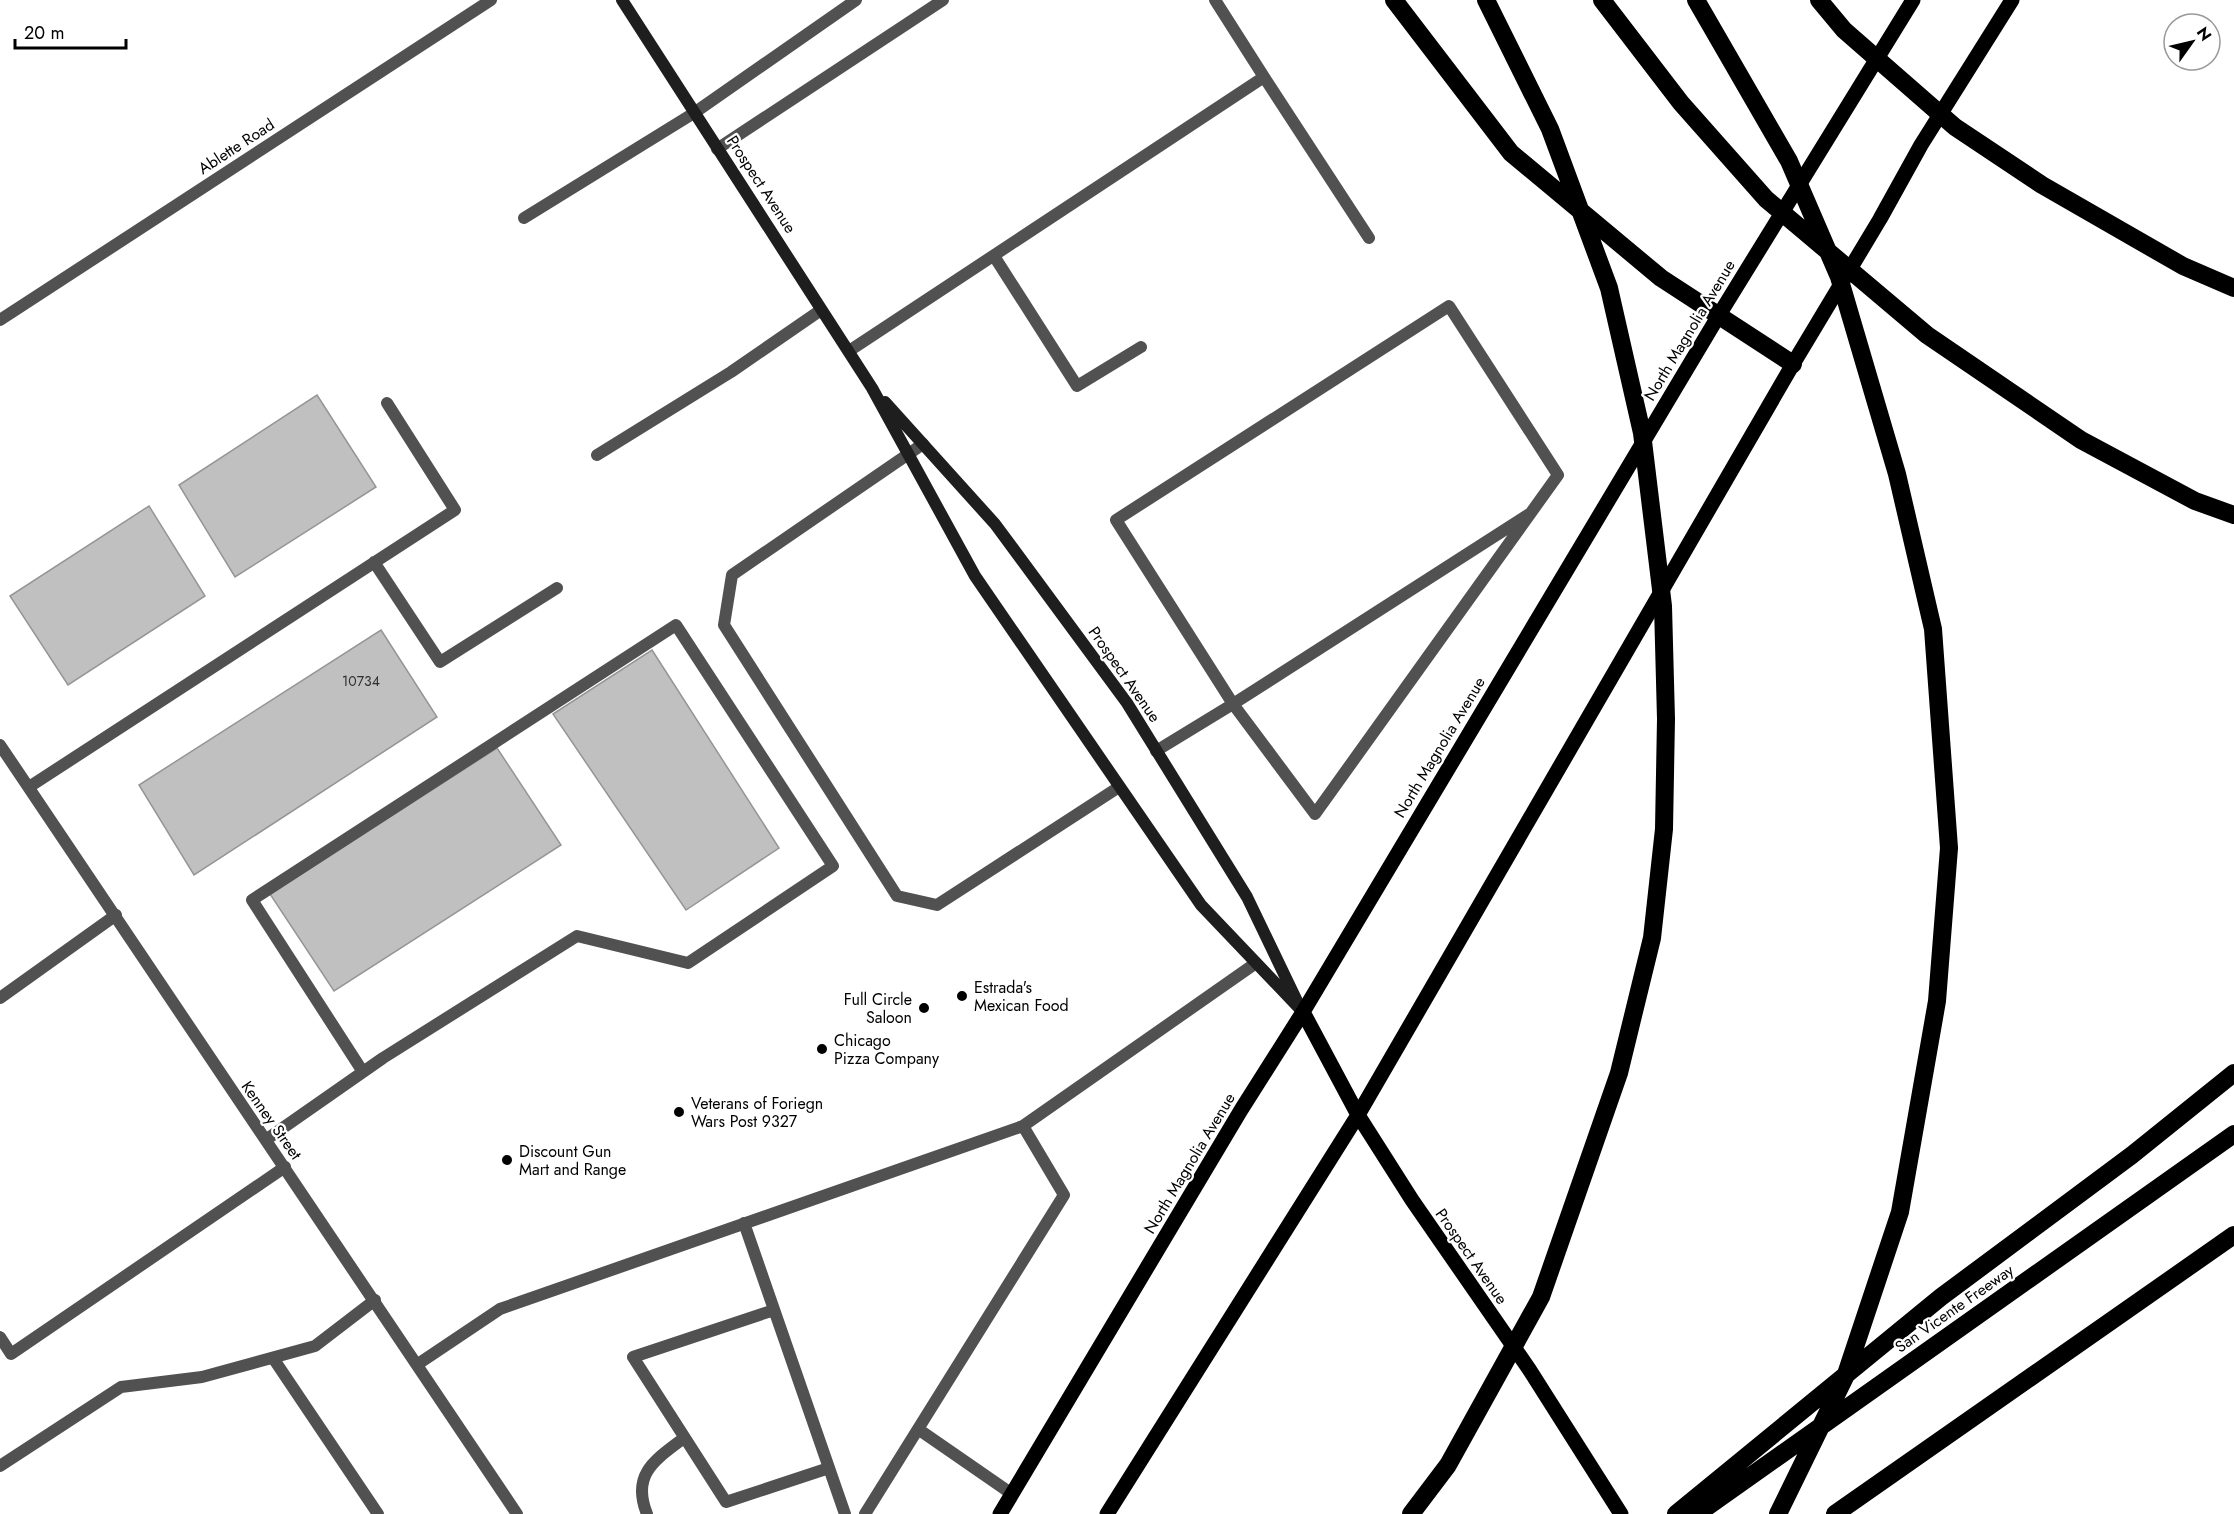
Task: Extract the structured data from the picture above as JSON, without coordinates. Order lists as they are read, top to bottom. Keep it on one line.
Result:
{"streets":{"highway":["San Vicente Freeway"],"main road":["Prospect Avenue","North Magnolia Avenue"],"street":["Ablette Road","Kenney Street"]},"crossings":[["Prospect Avenue","North Magnolia Avenue"]],"places":["Estrada's Mexican Food","Full Circle Saloon","Chicago Pizza Company","Veterans of Foriegn Wars Post 9327","Discount Gun Mart and Range"],"house_numbers":["10734"],"scale_bar":"20 m","north":"top right"}
